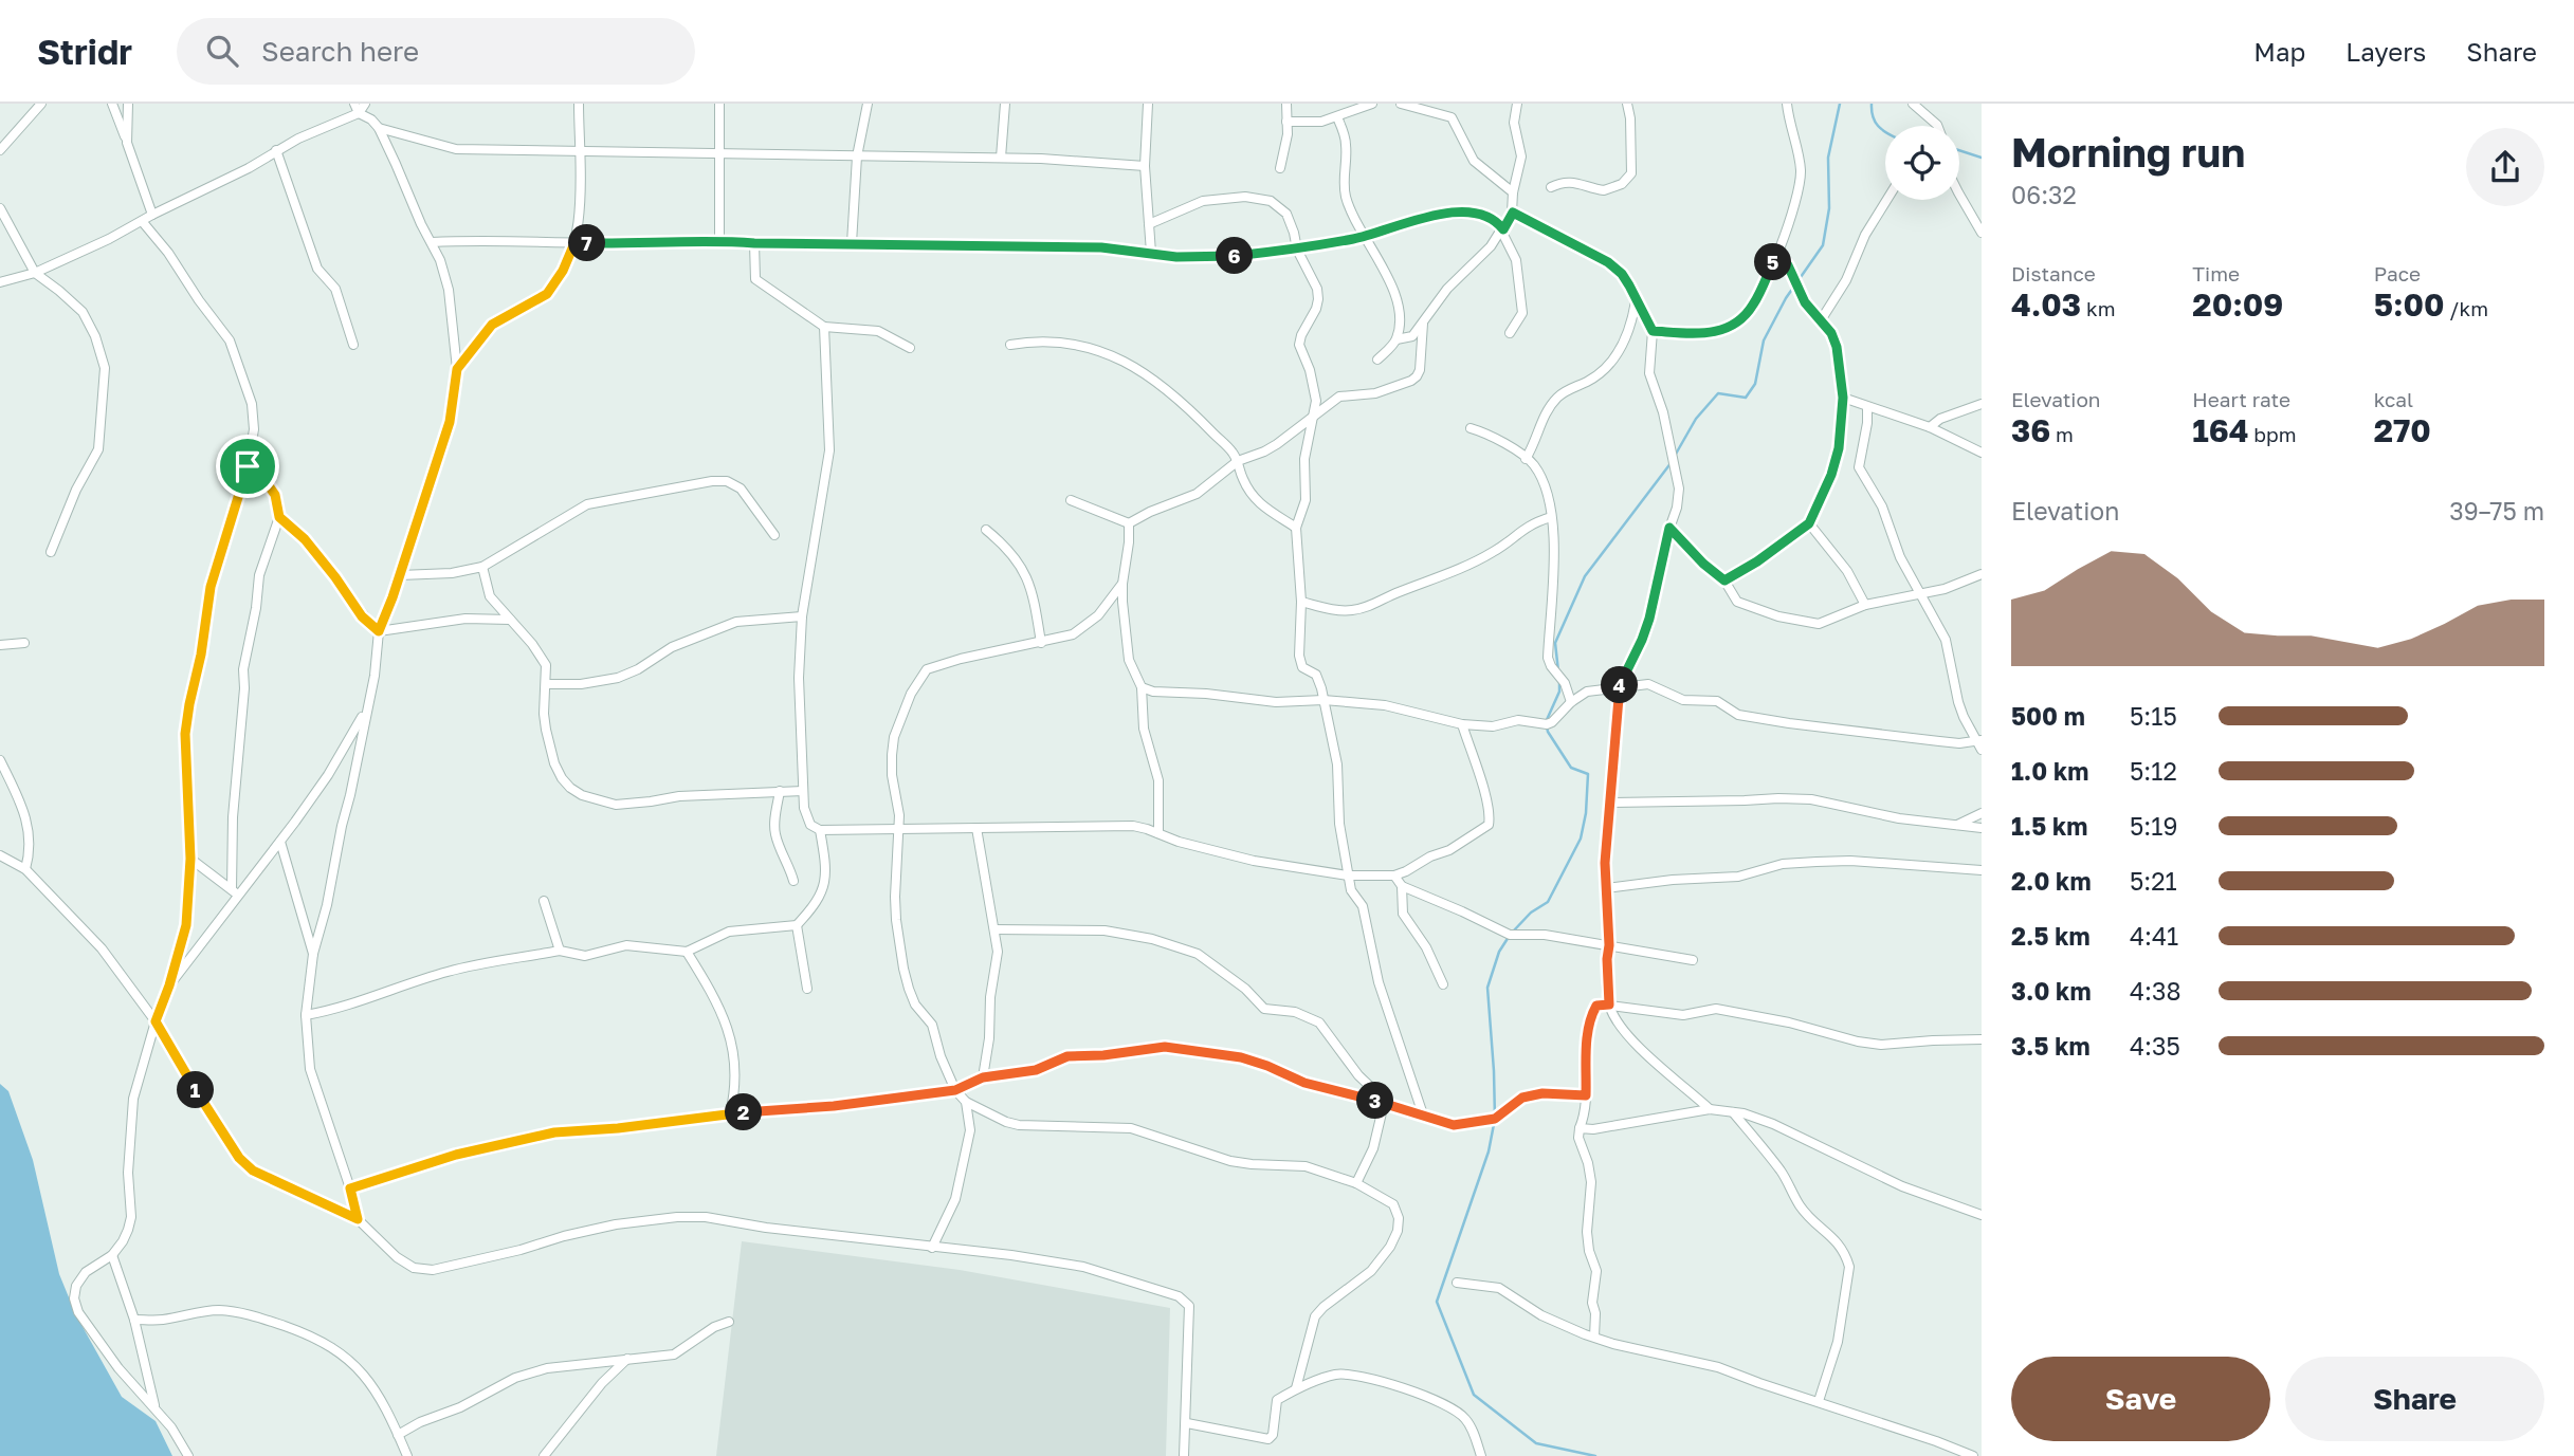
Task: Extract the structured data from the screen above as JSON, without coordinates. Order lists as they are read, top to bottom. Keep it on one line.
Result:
{"page":{"header":"Stridr","search":"Search here","nav":["Map","Layers","Share"],"heading":["Morning run","06:32"],"pins":["7","6","5","4","1","3","2"],"stats":[["Distance","4.03 km"],["Time","20:09"],["Pace","5:00 /km"],["Elevation","36 m"],["Heart rate","164 bpm"],["kcal","270"]],"chart":["Elevation","39–75 m"],"list":[{"name":"500 m","note":"5:15"},{"name":"1.0 km","note":"5:12"},{"name":"1.5 km","note":"5:19"},{"name":"2.0 km","note":"5:21"},{"name":"2.5 km","note":"4:41"},{"name":"3.0 km","note":"4:38"},{"name":"3.5 km","note":"4:35"}],"buttons":["Save","Share"]}}
